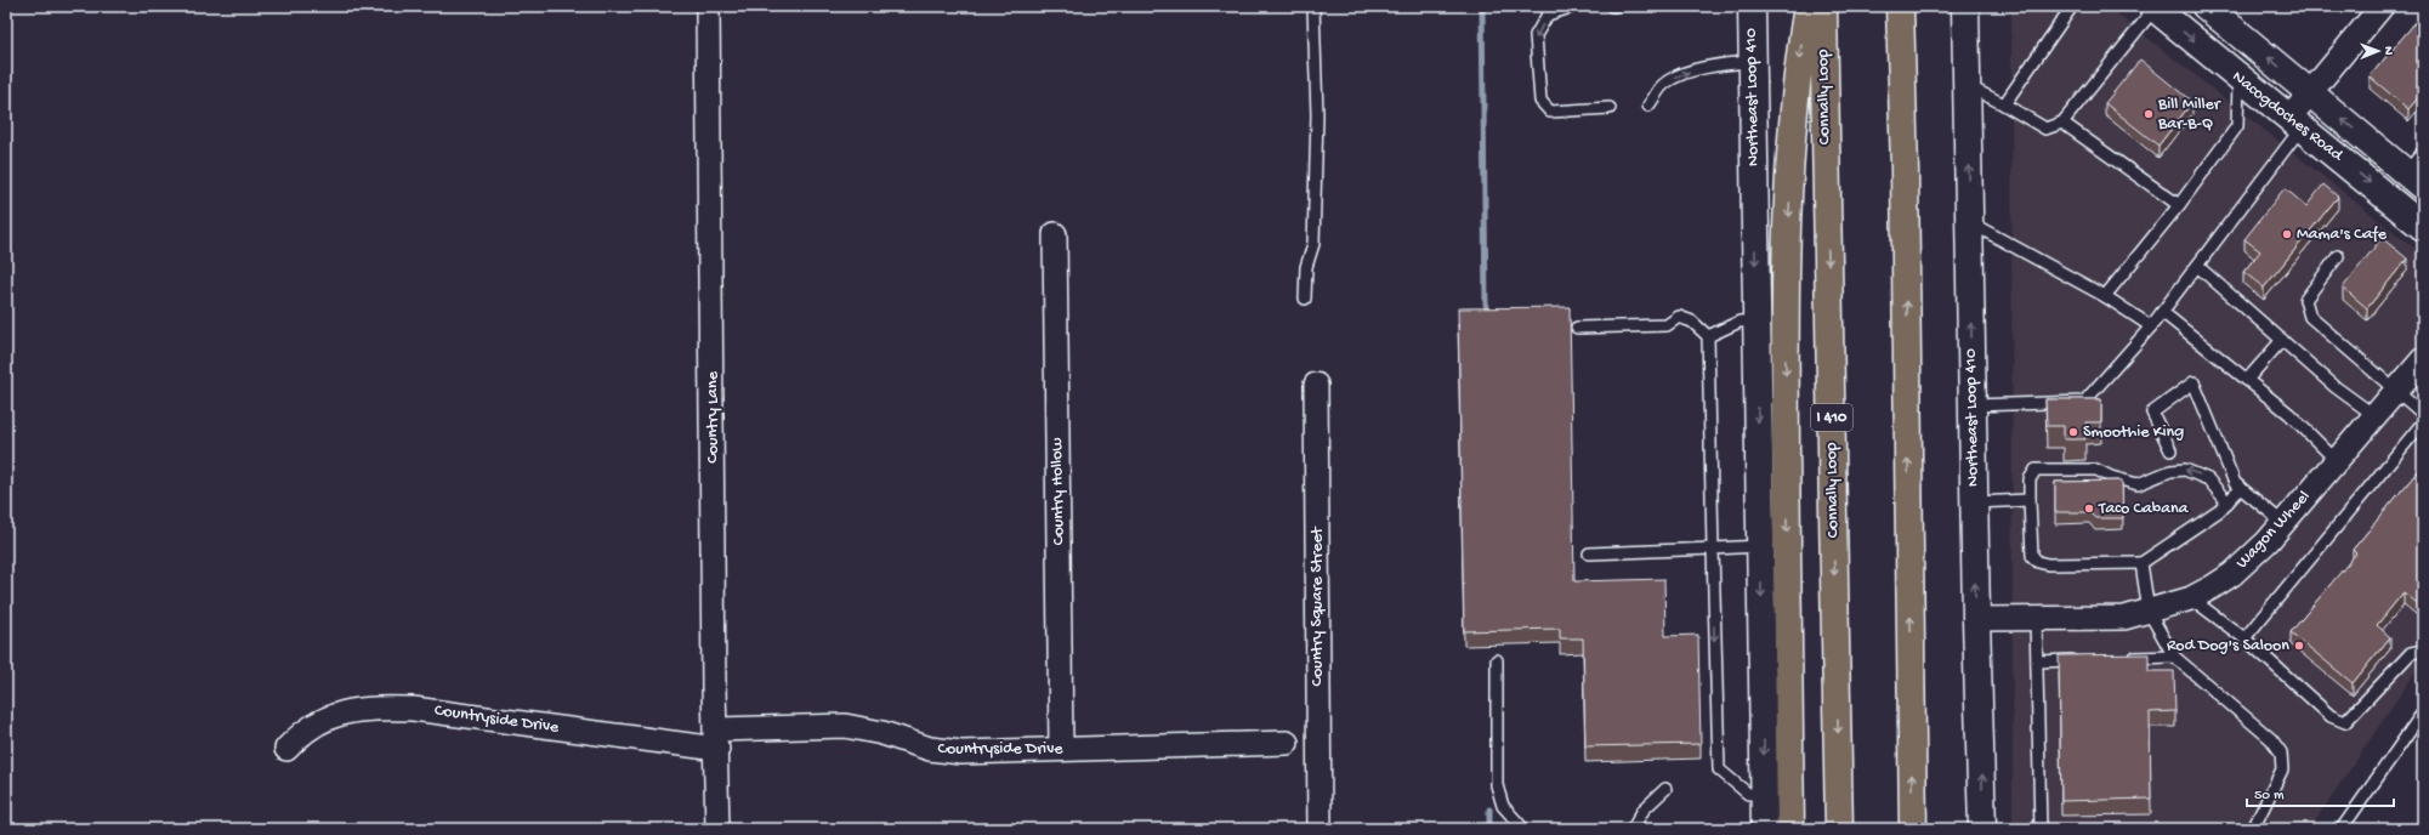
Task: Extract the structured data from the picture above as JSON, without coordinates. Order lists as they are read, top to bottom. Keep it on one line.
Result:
{"streets":{"highway":["Connally Loop","I 410"],"main road":["Northeast Loop 410","Nacogdoches Road"],"street":["Country Lane","Country Hollow","Wagon Wheel","Country Square Street","Countryside Drive"]},"crossings":[["Northeast Loop 410","Wagon Wheel"],["Country Lane","Countryside Drive"],["Country Hollow","Countryside Drive"]],"places":["Bill Miller Bar-B-Q","Mama's Cafe","Smoothie King","Taco Cabana","Rod Dog's Saloon"],"scale_bar":"50 m","north":"right"}
